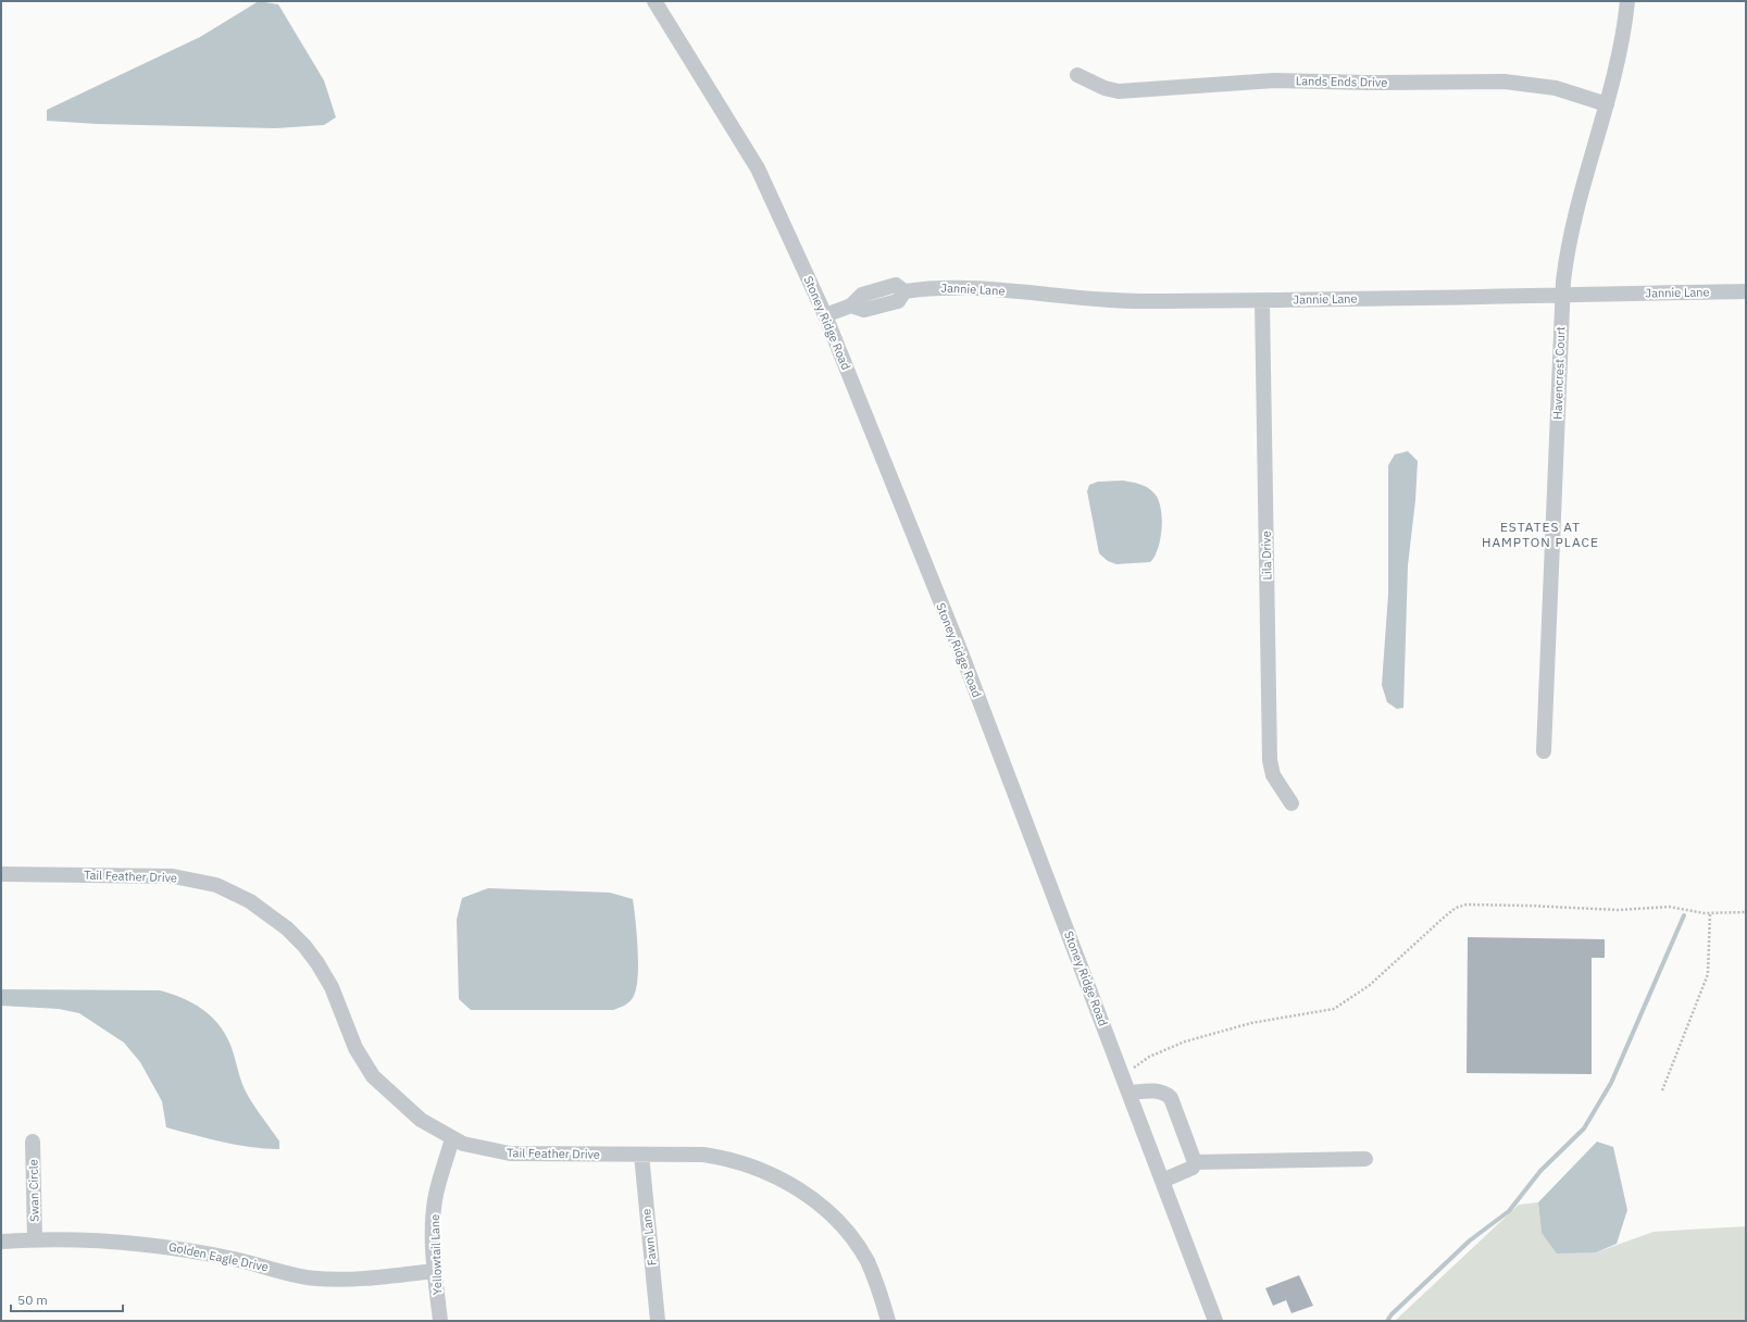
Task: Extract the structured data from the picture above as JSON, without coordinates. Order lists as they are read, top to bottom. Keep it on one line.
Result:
{"streets":{"street":["Lands Ends Drive","Jannie Lane","Stoney Ridge Road","Havencrest Court","Lila Drive","Tail Feather Drive","Swan Circle","Fawn Lane","Yellowtail Lane","Golden Eagle Drive"]},"crossings":[["Lands Ends Drive","Havencrest Court"],["Jannie Lane","Stoney Ridge Road"],["Jannie Lane","Havencrest Court"],["Jannie Lane","Lila Drive"],["Tail Feather Drive","Fawn Lane"],["Tail Feather Drive","Yellowtail Lane"],["Swan Circle","Golden Eagle Drive"],["Yellowtail Lane","Golden Eagle Drive"]],"districts":["ESTATES AT HAMPTON PLACE"],"scale_bar":"50 m"}
